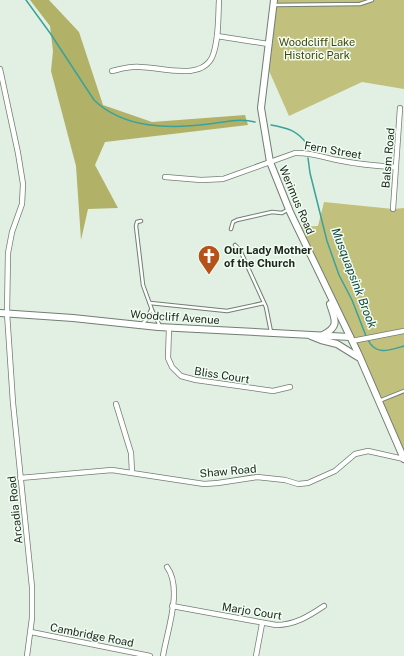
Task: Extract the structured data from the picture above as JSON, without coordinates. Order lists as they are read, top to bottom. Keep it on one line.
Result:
{"streets":{"main road":["Werimus Road","Woodcliff Avenue"],"street":["Fern Street","Balsm Road","Bliss Court","Shaw Road","Arcadia Road","Marjo Court","Cambridge Road"]},"crossings":[["Fern Street","Balsm Road"],["Fern Street","Werimus Road"],["Werimus Road","Woodcliff Avenue"],["Werimus Road","Shaw Road"],["Woodcliff Avenue","Bliss Court"],["Woodcliff Avenue","Arcadia Road"],["Shaw Road","Arcadia Road"],["Arcadia Road","Cambridge Road"]],"water":["Musquapsink Brook"],"parks":["Woodcliff Lake Historic Park"],"places":{"church":["Our Lady Mother of the Church"]}}
